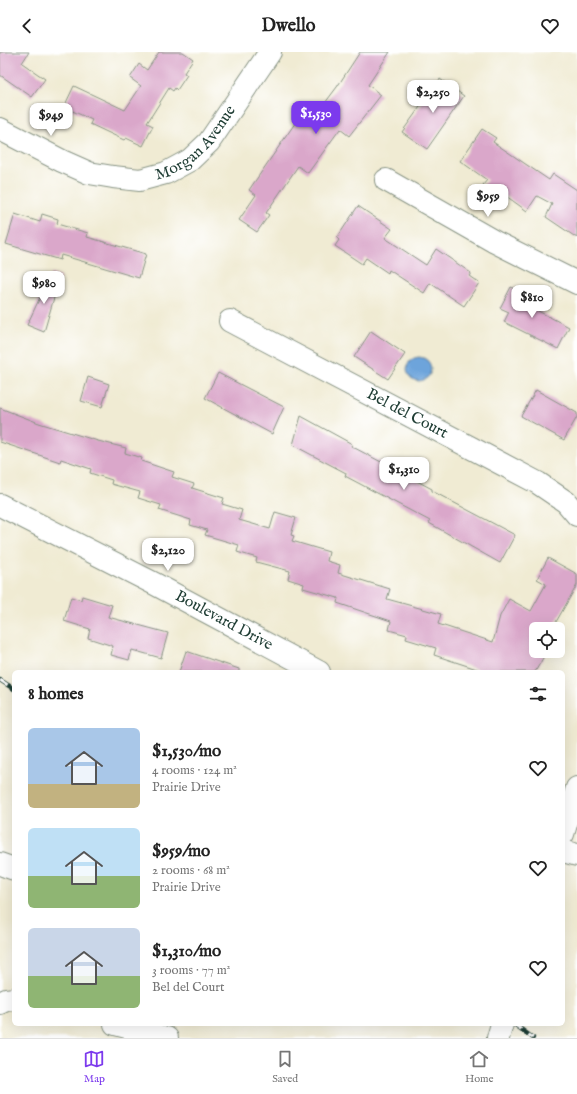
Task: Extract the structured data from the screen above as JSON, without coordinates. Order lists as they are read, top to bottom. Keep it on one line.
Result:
{"streets":{"street":["Morgan Avenue","Bel del Court","Boulevard Drive"]},"page":{"header":"Dwello","price":["$2,250","$1,530","$949","$959","$980","$810","$1,310","$2,120"],"heading":"8 homes","list":[{"name":"$1,530/mo","note":"4 rooms · 124 m² · Prairie Drive"},{"name":"$959/mo","note":"2 rooms · 68 m² · Prairie Drive"},{"name":"$1,310/mo","note":"3 rooms · 77 m² · Bel del Court"}],"tabs":["Map","Saved","Home"]}}
